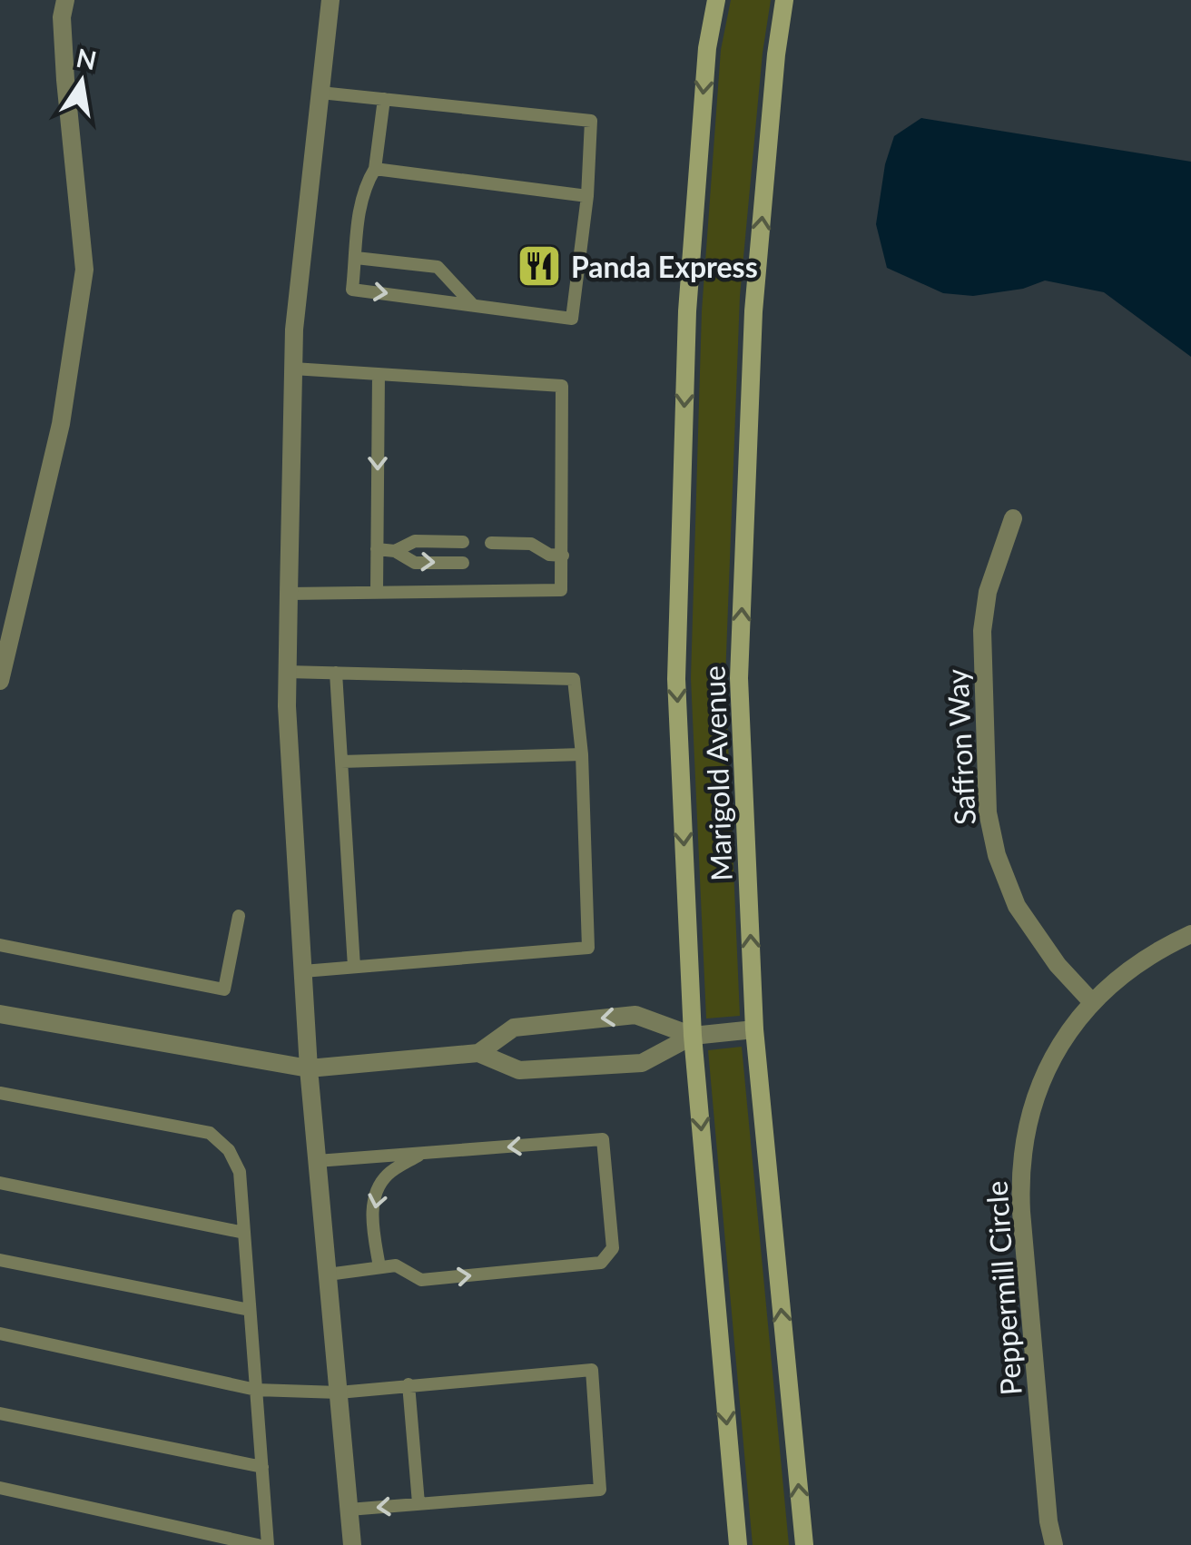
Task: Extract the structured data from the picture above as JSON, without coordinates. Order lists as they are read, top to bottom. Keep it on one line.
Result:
{"streets":{"main road":["Marigold Avenue"],"street":["Saffron Way","Peppermill Circle"]},"crossings":[["Saffron Way","Peppermill Circle"]],"places":{"restaurant":["Panda Express"]},"north":"top"}
